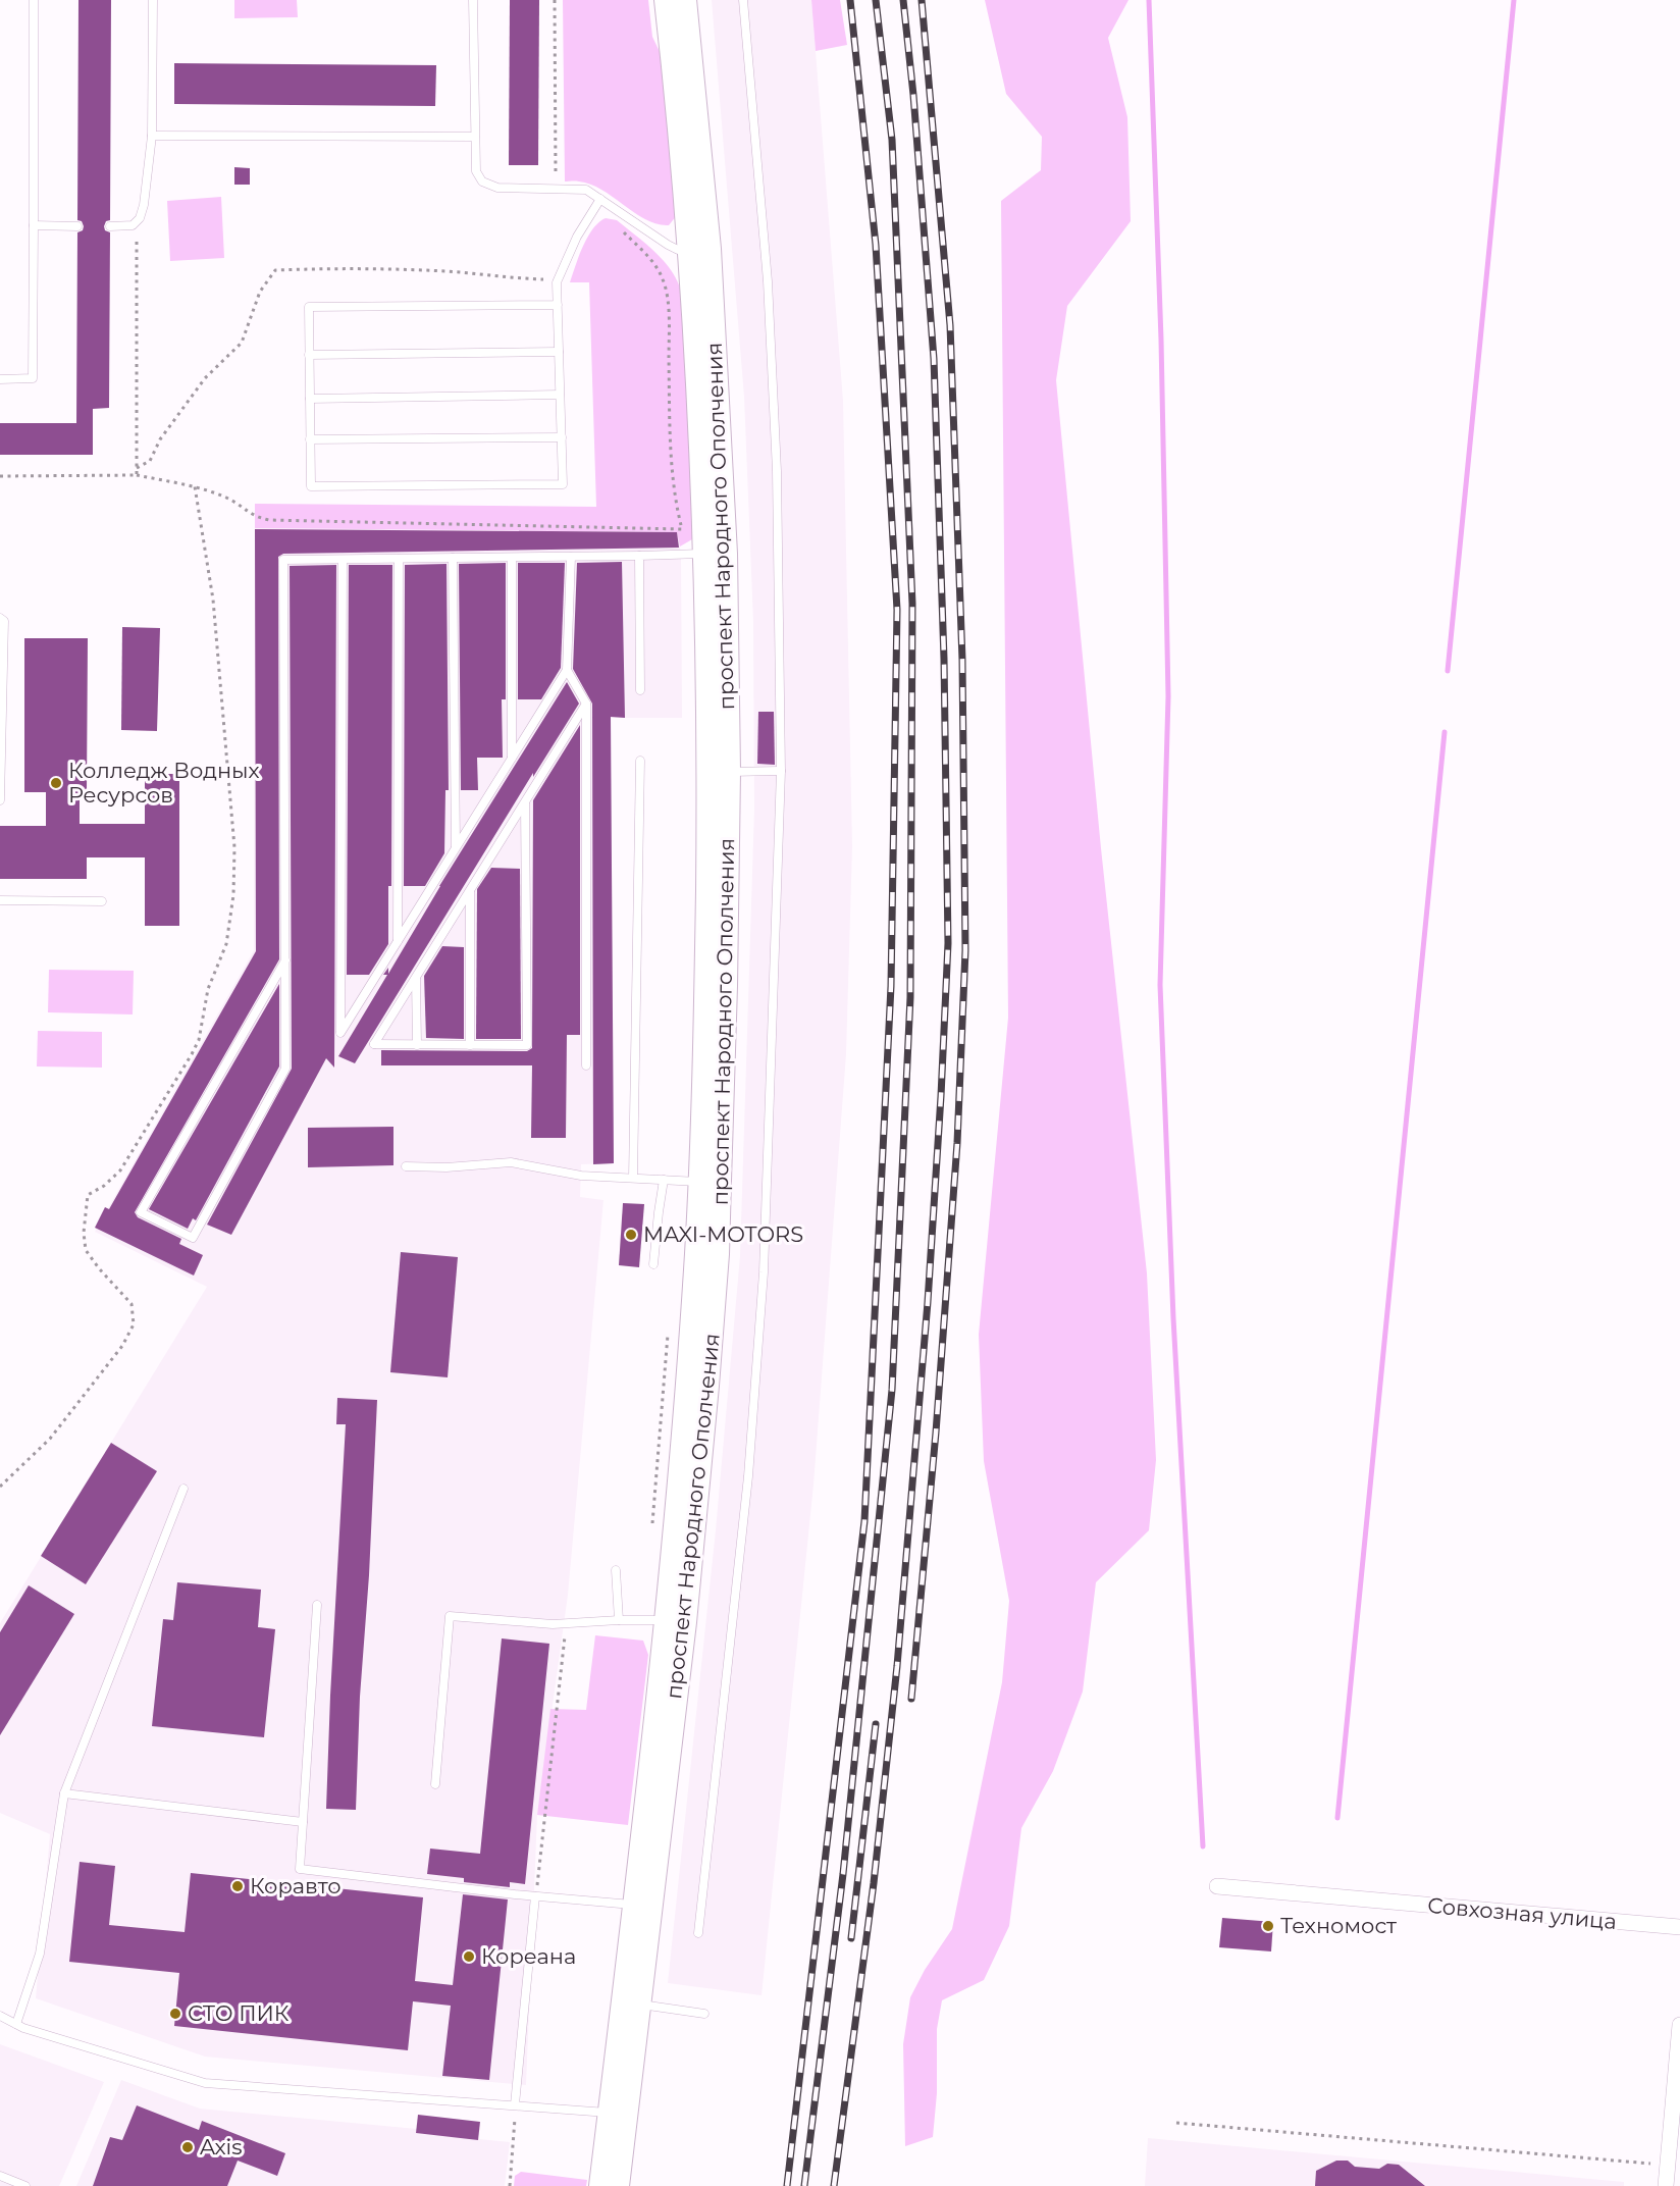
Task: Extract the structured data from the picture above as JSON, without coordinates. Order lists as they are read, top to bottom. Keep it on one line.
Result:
{"streets":{"main road":["проспект Народного Ополчения"],"street":["Совхозная улица"]},"places":["Колледж Водных Ресурсов","MAXI-MOTORS","Коравто","Техномост","Кореана","СТО ПИК","Axis"]}
